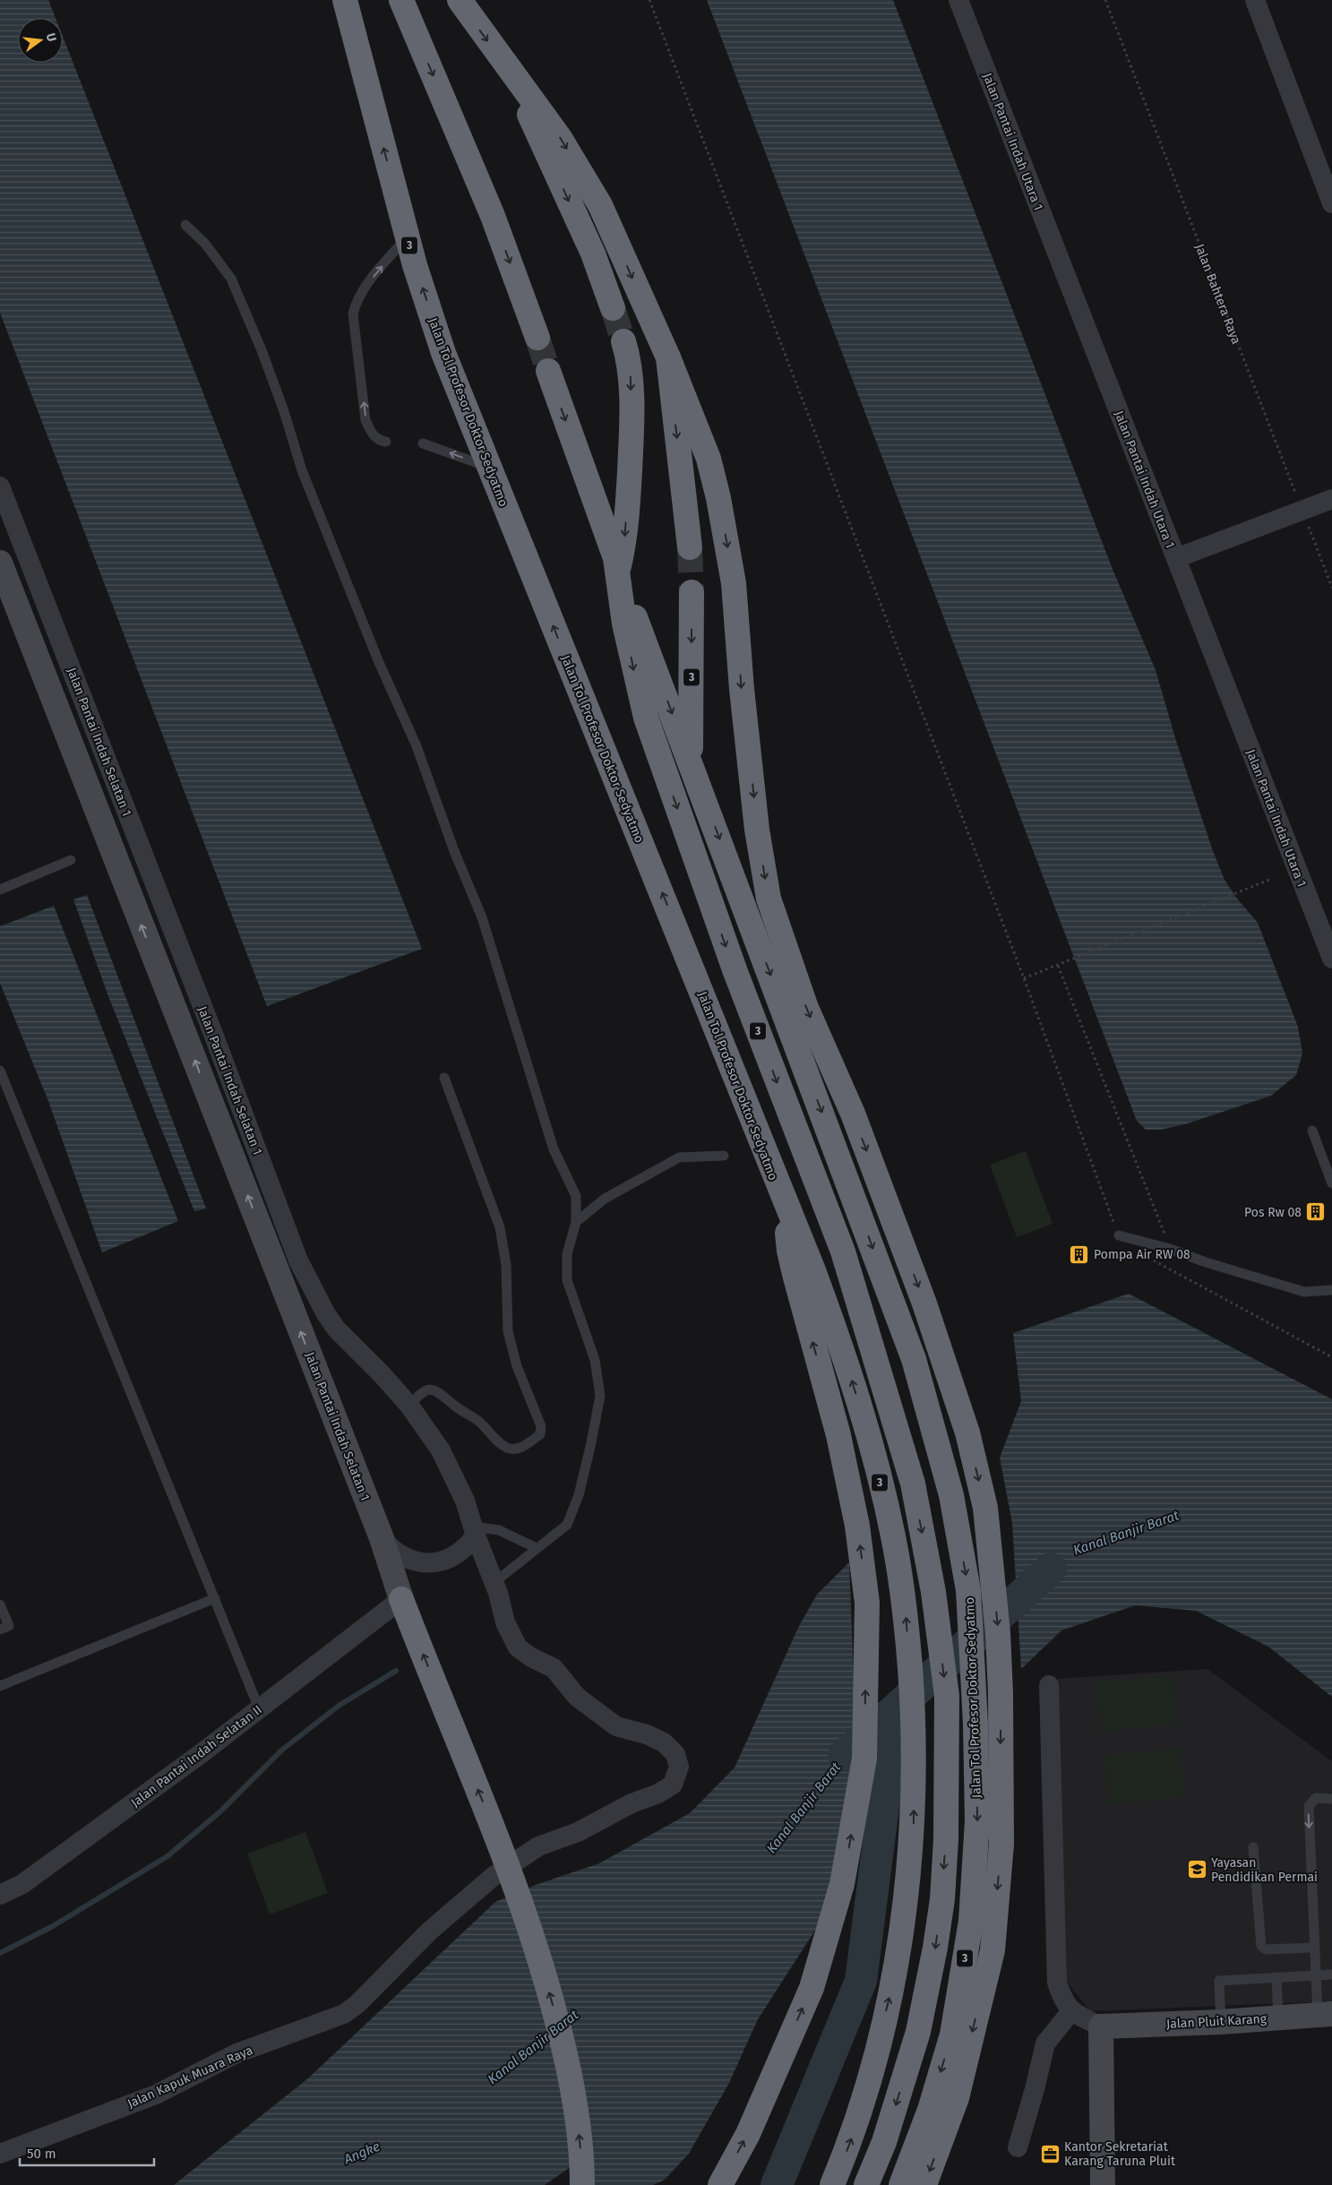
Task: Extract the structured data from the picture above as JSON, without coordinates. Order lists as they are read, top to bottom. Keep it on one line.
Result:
{"streets":{"highway":["3","Jalan Tol Profesor Doktor Sedyatmo"],"street":["Jalan Pantai Indah Utara 1","Jalan Pantai Indah Selatan 1","Jalan Pantai Indah Selatan II","Jalan Pluit Karang","Jalan Kapuk Muara Raya"],"path":["Jalan Bahtera Raya"]},"crossings":[["Jalan Pantai Indah Selatan 1","Jalan Pantai Indah Selatan II"],["Jalan Pantai Indah Selatan 1","Jalan Kapuk Muara Raya"]],"water":["Kanal Banjir Barat","Angke"],"places":{"building":["Pos Rw 08","Pompa Air RW 08"],"school or university":["Yayasan Pendidikan Permai"],"office":["Kantor Sekretariat Karang Taruna Pluit"]},"scale_bar":"50 m","north":"right"}
